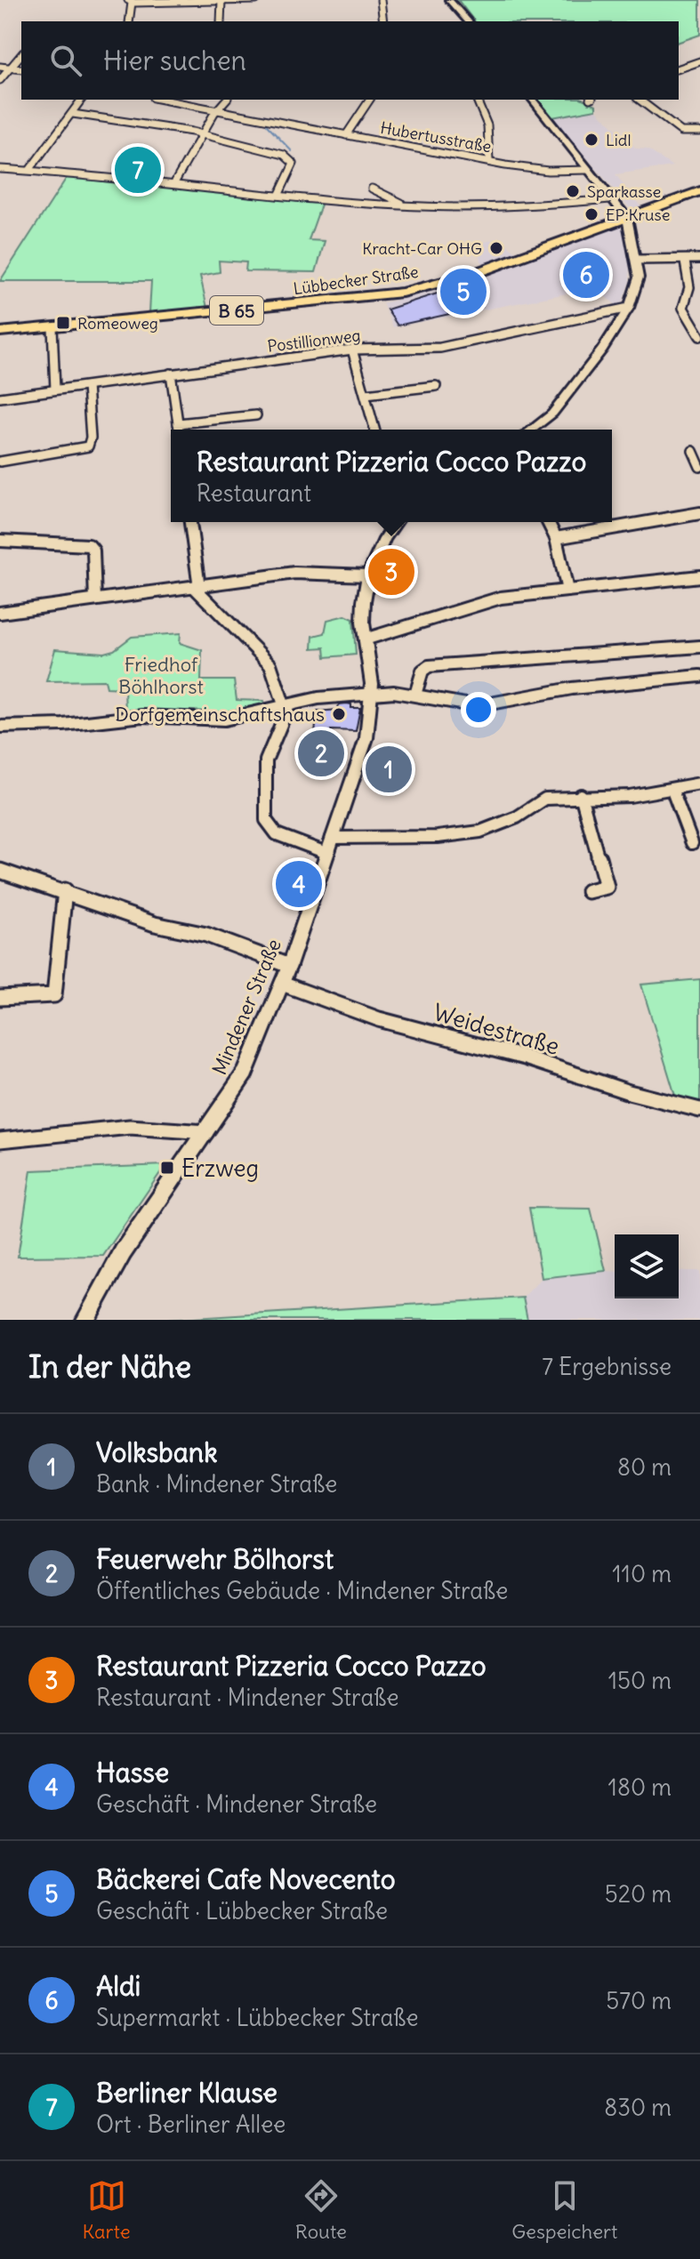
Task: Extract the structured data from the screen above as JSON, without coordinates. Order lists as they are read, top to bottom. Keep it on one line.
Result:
{"streets":{"main road":["Lübbecker Straße","B 65"],"street":["Hubertusstraße","Postillionweg","Mindener Straße","Weidestraße"]},"crossings":[["Mindener Straße","Weidestraße"]],"parks":["Friedhof Böhlhorst"],"places":{"other":["Lidl","Sparkasse","EP:Kruse","Kracht-Car OHG","Dorfgemeinschaftshaus"],"transit":["Romeoweg","Erzweg"]},"page":{"search":"Hier suchen","pins":["7","6","5","3","2","1","4"],"popup":["Restaurant Pizzeria Cocco Pazzo","Restaurant"],"heading":["In der Nähe","7 Ergebnisse"],"list":[{"mark":"1","name":"Volksbank","note":"Bank · Mindener Straße","value":"80 m"},{"mark":"2","name":"Feuerwehr Bölhorst","note":"Öffentliches Gebäude · Mindener Straße","value":"110 m"},{"mark":"3","name":"Restaurant Pizzeria Cocco Pazzo","note":"Restaurant · Mindener Straße","value":"150 m"},{"mark":"4","name":"Hasse","note":"Geschäft · Mindener Straße","value":"180 m"},{"mark":"5","name":"Bäckerei Cafe Novecento","note":"Geschäft · Lübbecker Straße","value":"520 m"},{"mark":"6","name":"Aldi","note":"Supermarkt · Lübbecker Straße","value":"570 m"},{"mark":"7","name":"Berliner Klause","note":"Ort · Berliner Allee","value":"830 m"}],"nav":["Karte","Route","Gespeichert"]}}
